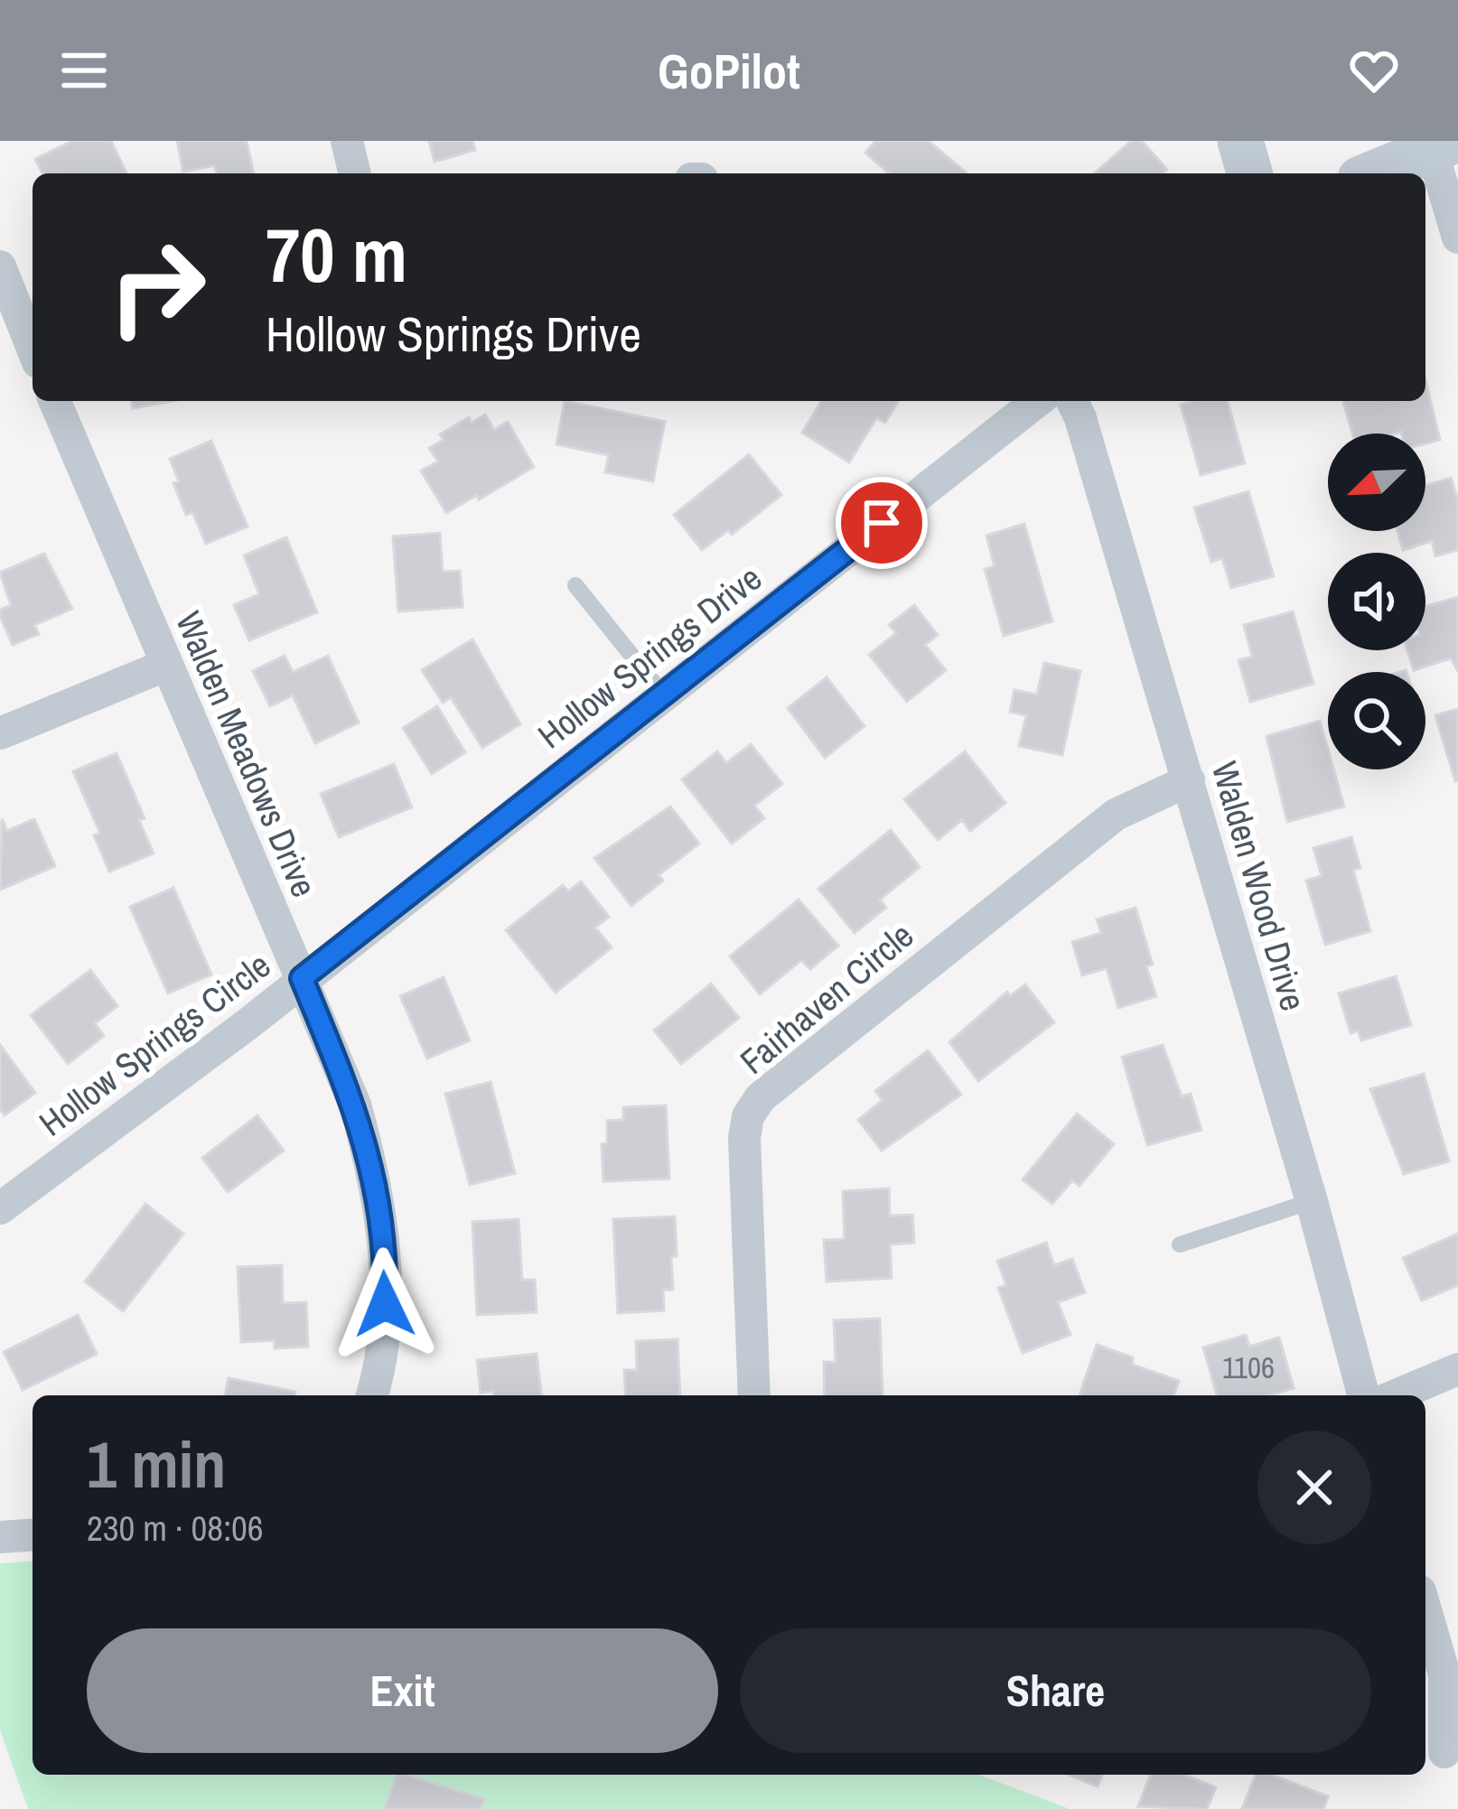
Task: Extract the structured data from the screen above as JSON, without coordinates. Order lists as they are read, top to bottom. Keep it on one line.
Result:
{"streets":{"street":["Hollow Springs Drive","Walden Meadows Drive","Walden Wood Drive","Fairhaven Circle","Hollow Springs Circle"]},"crossings":[["Hollow Springs Drive","Walden Meadows Drive"],["Hollow Springs Drive","Hollow Springs Circle"],["Walden Meadows Drive","Hollow Springs Circle"],["Walden Wood Drive","Fairhaven Circle"]],"house_numbers":["1106"],"north":"bottom left","page":{"header":"GoPilot","turn":["70 m","Hollow Springs Drive"],"heading":["1 min","230 m · 08:06"],"buttons":["Exit","Share"]}}
